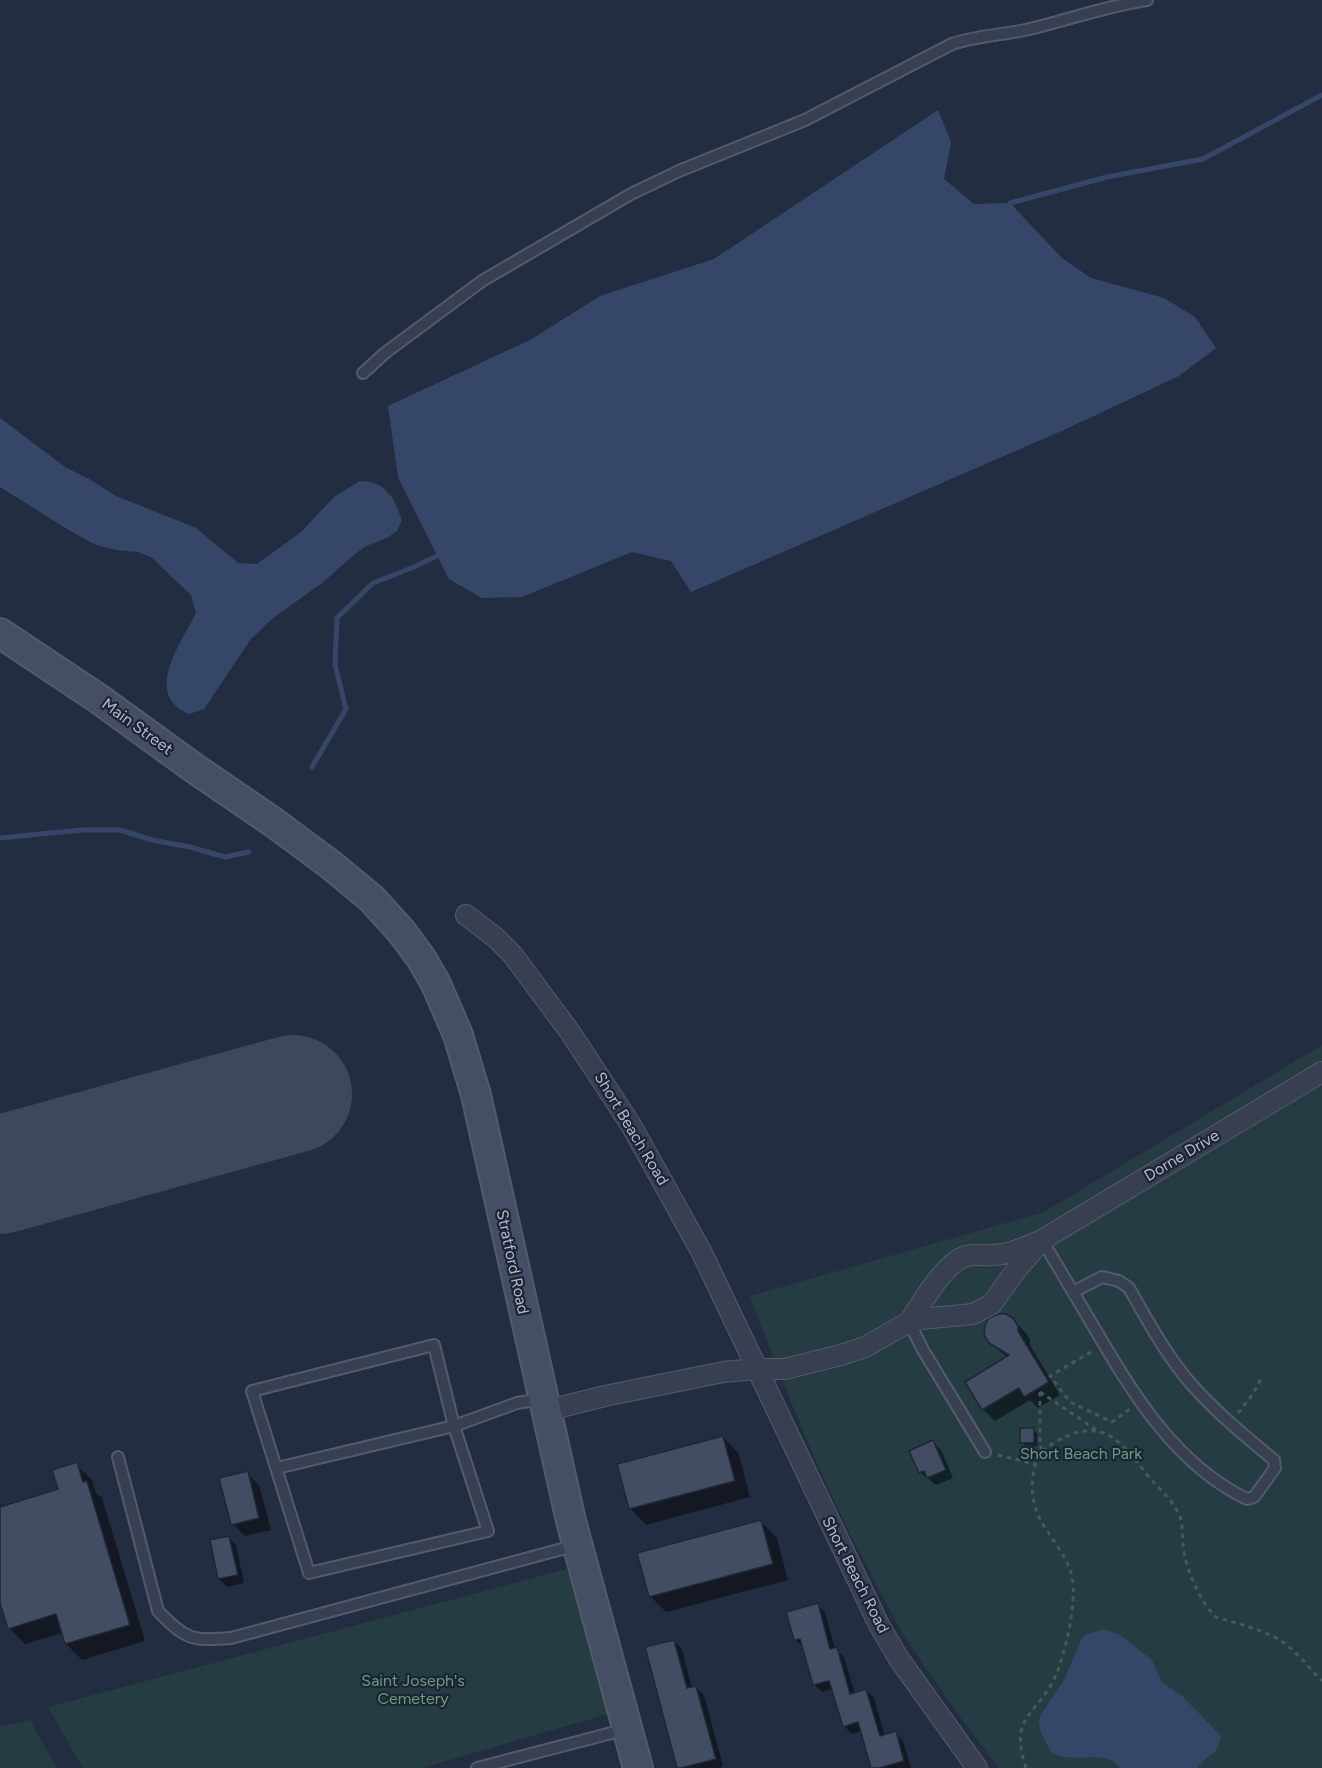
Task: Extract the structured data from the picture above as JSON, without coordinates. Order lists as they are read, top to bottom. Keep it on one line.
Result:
{"streets":{"main road":["Main Street","Stratford Road"],"street":["Short Beach Road","Dorne Drive"]},"crossings":[["Main Street","Stratford Road"],["Short Beach Road","Dorne Drive"]],"parks":["Short Beach Park","Saint Joseph's Cemetery"]}
